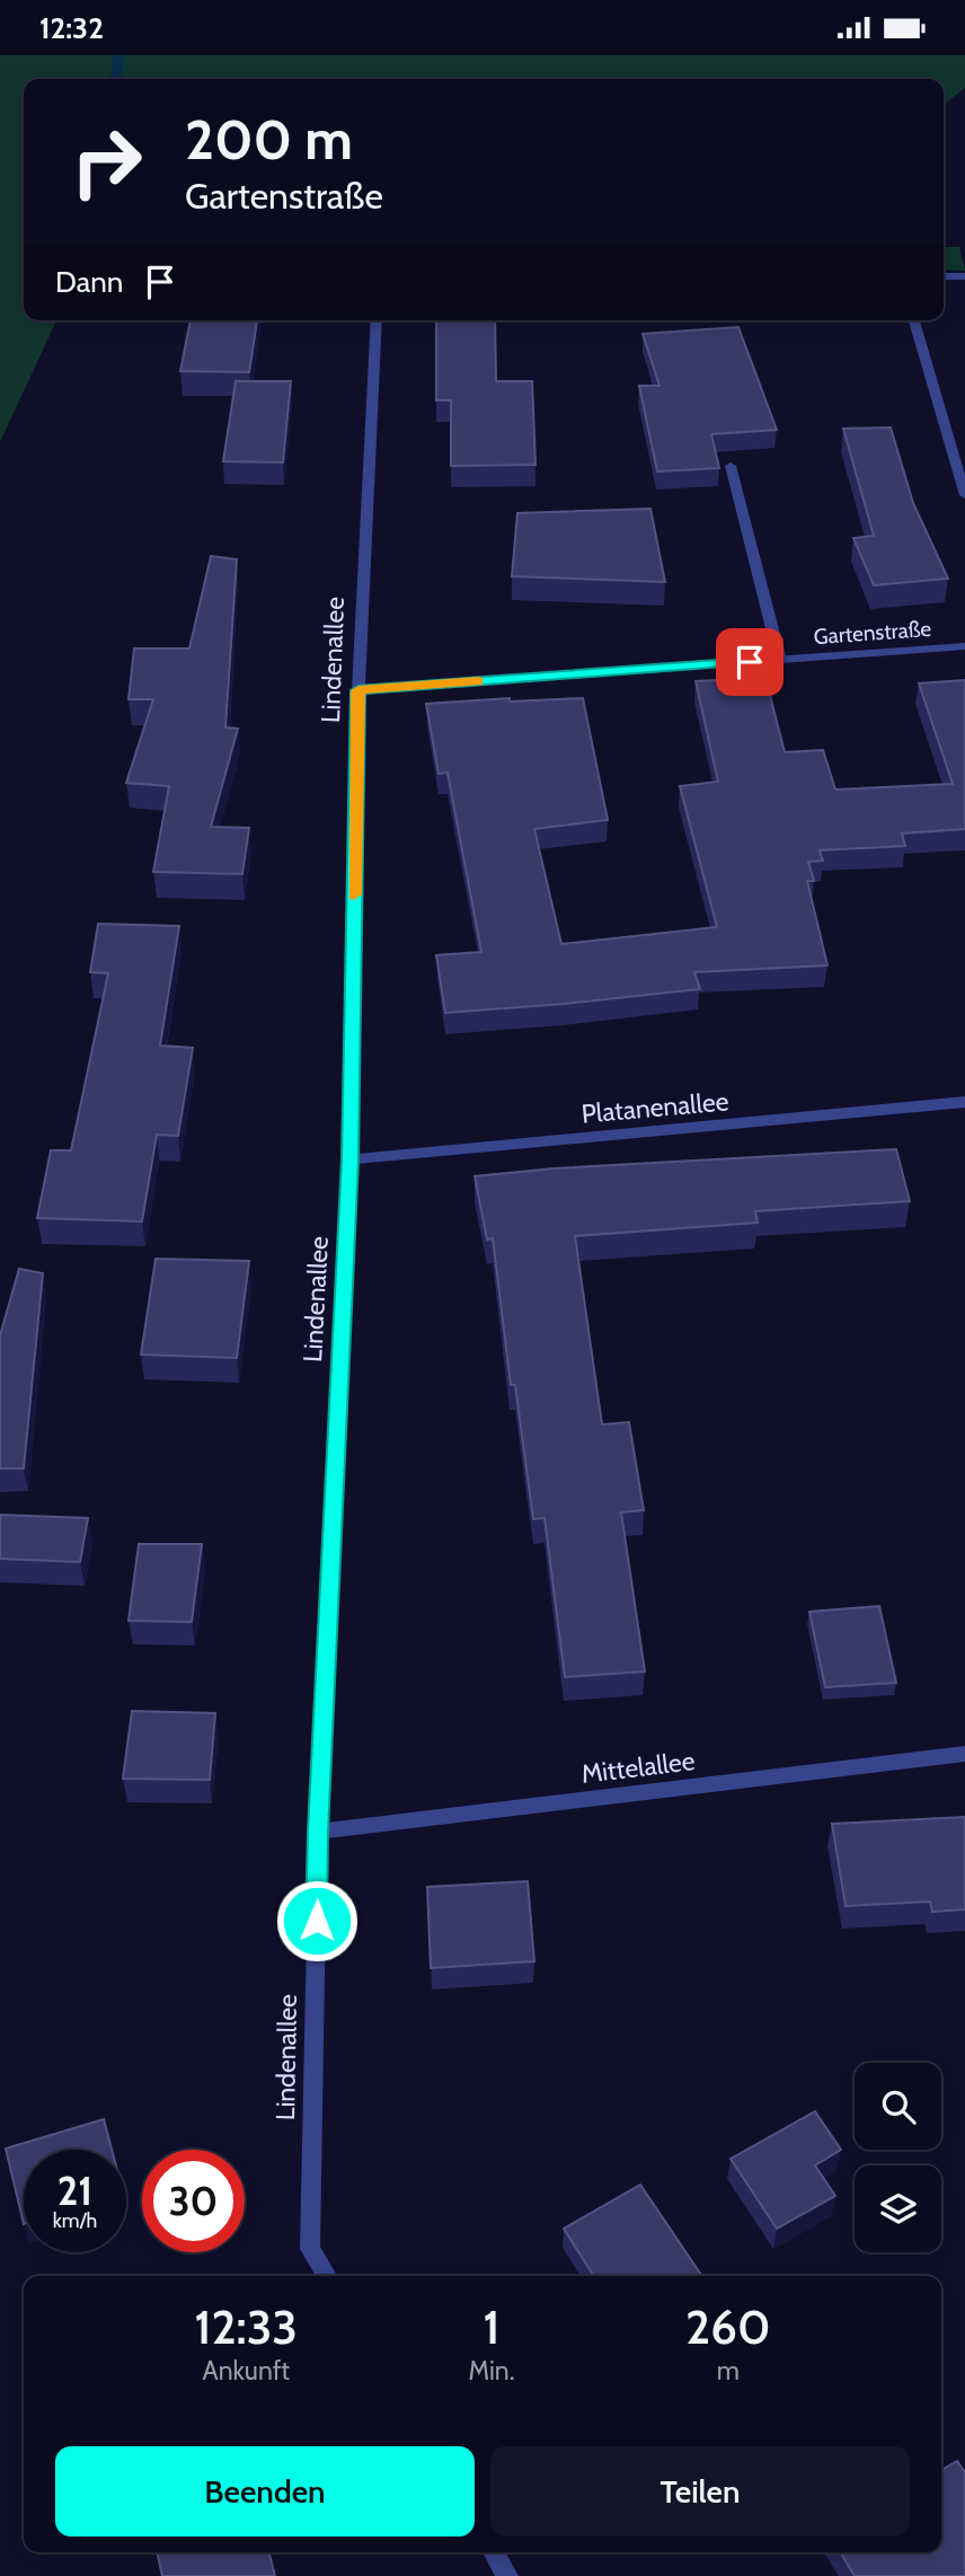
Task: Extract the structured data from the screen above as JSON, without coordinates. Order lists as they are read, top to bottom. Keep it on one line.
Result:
{"streets":{"street":["Gartenstraße","Lindenallee","Platanenallee","Mittelallee"]},"crossings":[["Gartenstraße","Lindenallee"],["Lindenallee","Platanenallee"],["Lindenallee","Mittelallee"]],"page":{"status":"12:32","turn":["200 m","Gartenstraße"],"then":"Dann","speed":"21 km/h","limit":"30","eta":["12:33","Ankunft","1","Min.","260","m"],"buttons":["Beenden","Teilen"]}}
